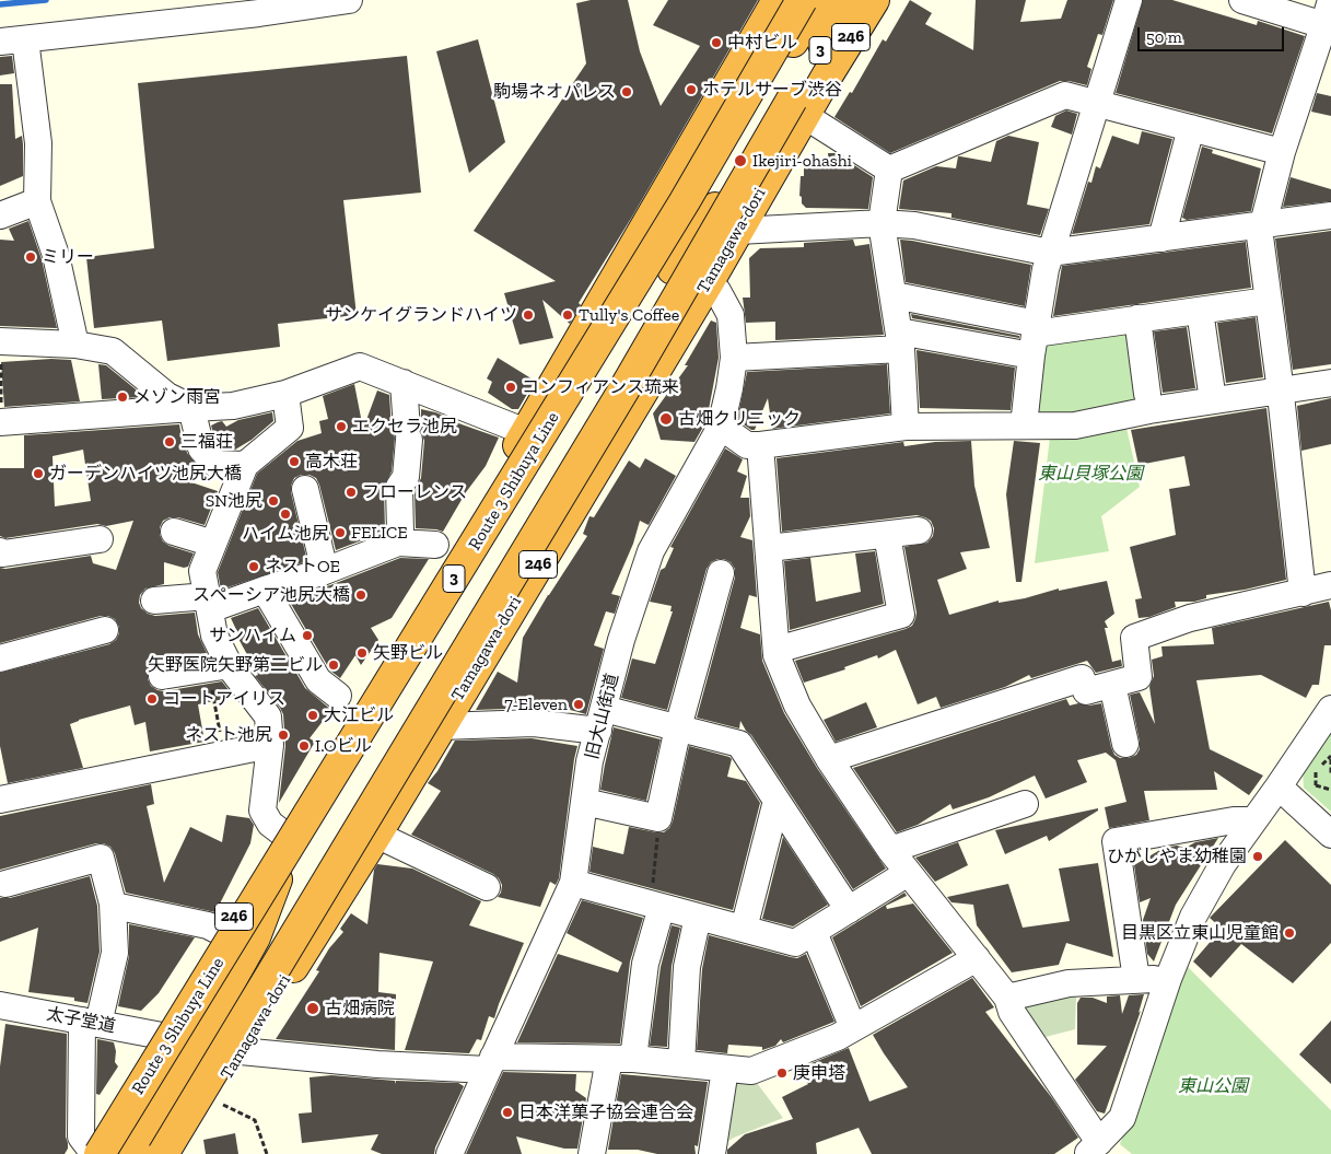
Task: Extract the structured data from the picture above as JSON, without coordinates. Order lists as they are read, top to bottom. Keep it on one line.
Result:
{"streets":{"highway":["246","3","Tamagawa-dori","Route 3 Shibuya Line"],"street":["旧大山街道","太子堂道"]},"crossings":[["246","Route 3 Shibuya Line"],["246","太子堂道"],["3","Tamagawa-dori"],["Tamagawa-dori","旧大山街道"]],"parks":["東山貝塚公園","東山公園"],"places":["中村ビル","ホテルサーブ渋谷","駒場ネオパレス","Ikejiri-ohashi","ミリー","サンケイグランドハイツ","Tully's Coffee","コンフィアンス琉来","メゾン雨宮","古畑クリニック","エクセラ池尻","三福荘","高木荘","ガーデンハイツ池尻大橋","フローレンス","SN池尻","ハイム池尻","FELICE","ネストOE","スペーシア池尻大橋","サンハイム","矢野ビル","矢野医院矢野第二ビル","コートアイリス","7-Eleven","大江ビル","ネスト池尻","I.Oビル","ひがしやま幼稚園","目黒区立東山児童館","古畑病院","庚申塔","日本洋菓子協会連合会"],"scale_bar":"50 m"}
